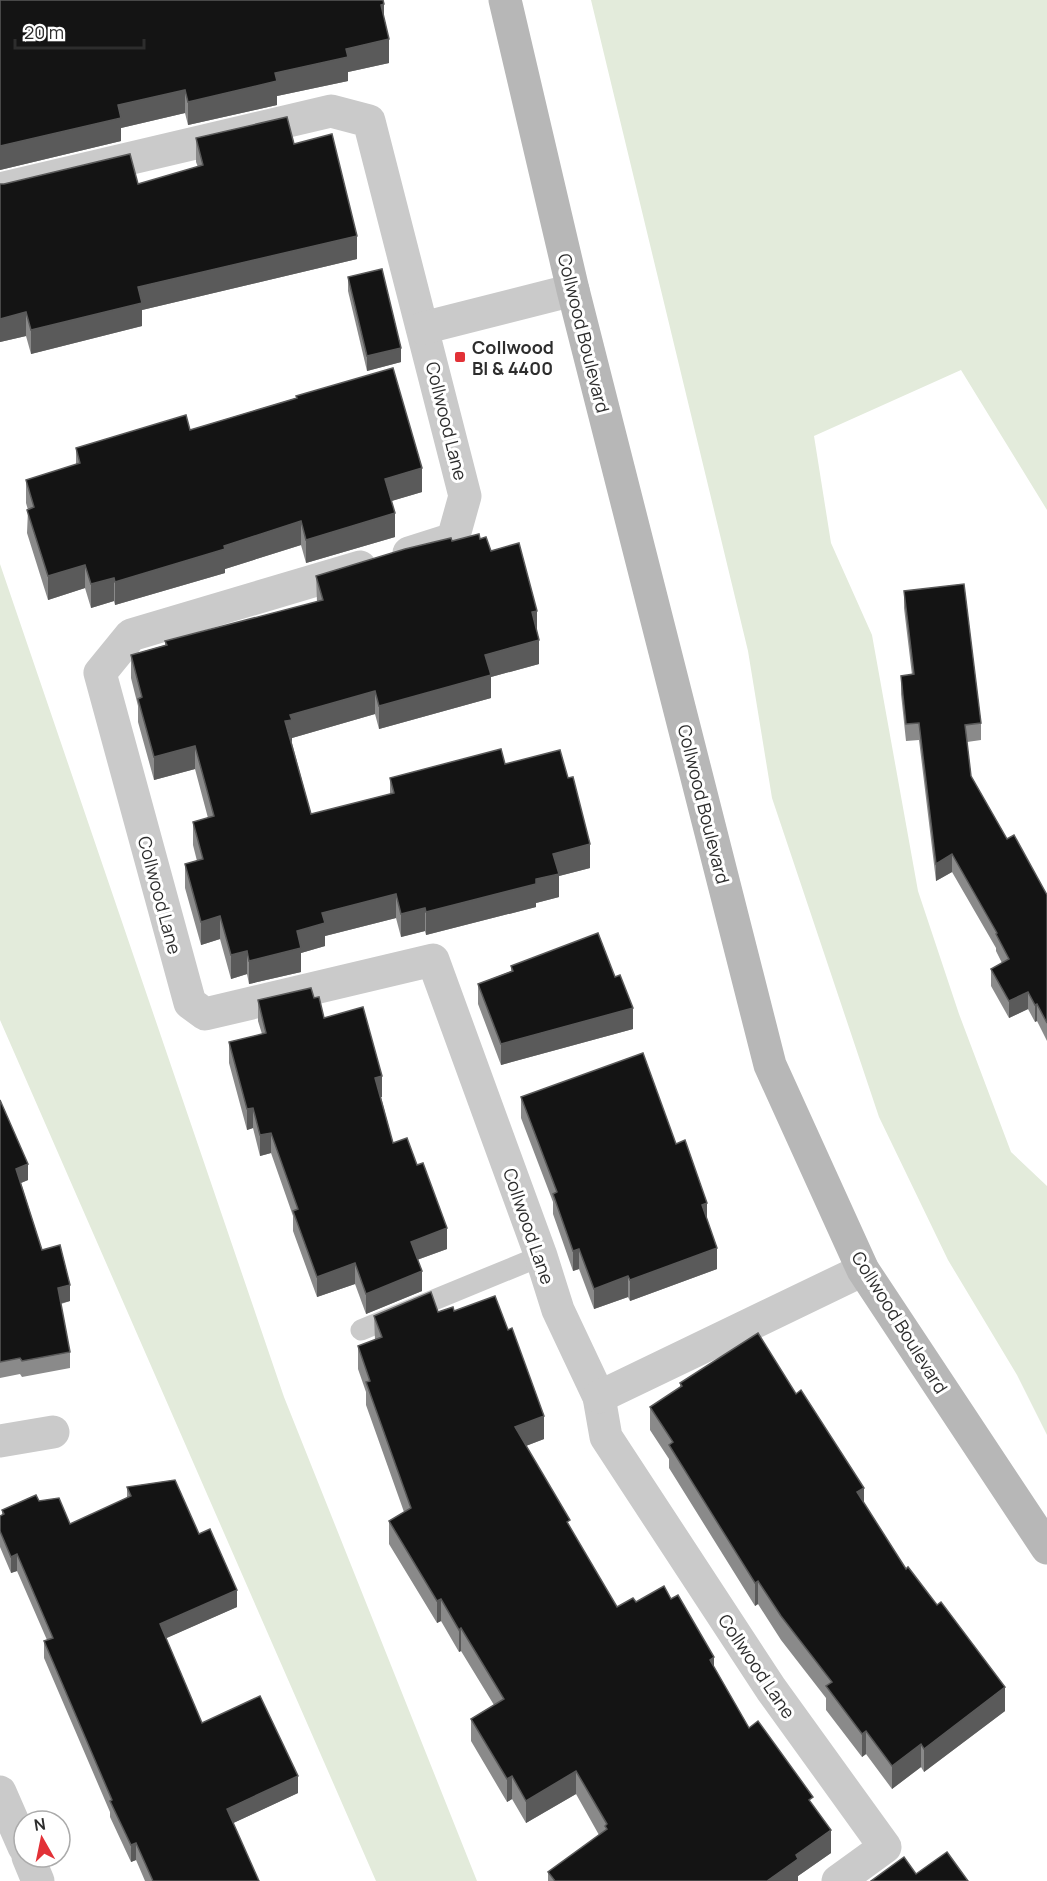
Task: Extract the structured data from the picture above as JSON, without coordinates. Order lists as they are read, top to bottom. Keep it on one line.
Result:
{"streets":{"main road":["Collwood Boulevard"],"street":["Collwood Lane"]},"places":{"transit":["Collwood Bl & 4400"]},"scale_bar":"20 m","north":"top"}
